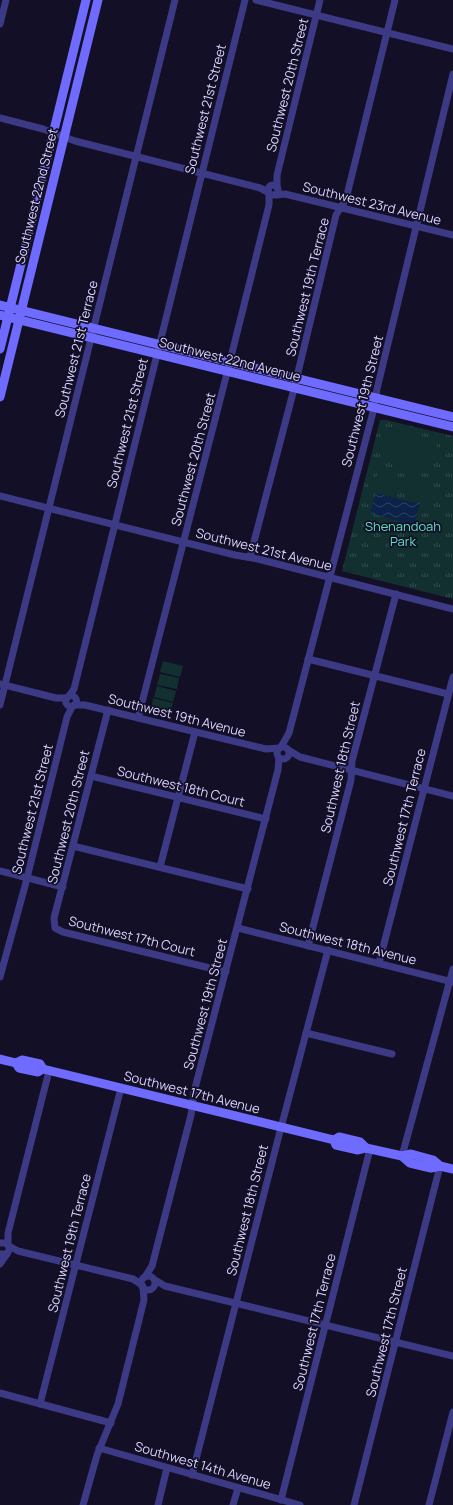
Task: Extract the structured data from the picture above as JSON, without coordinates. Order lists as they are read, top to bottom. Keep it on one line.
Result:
{"streets":{"main road":["Southwest 22nd Street","Southwest 22nd Avenue","Southwest 17th Avenue"],"street":["Southwest 20th Street","Southwest 21st Street","Southwest 23rd Avenue","Southwest 19th Terrace","Southwest 21st Terrace","Southwest 19th Street","Southwest 21st Avenue","Southwest 19th Avenue","Southwest 18th Street","Southwest 18th Court","Southwest 17th Terrace","Southwest 17th Court","Southwest 18th Avenue","Southwest 17th Street","Southwest 14th Avenue"]},"crossings":[["Southwest 20th Street","Southwest 23rd Avenue"],["Southwest 20th Street","Southwest 22nd Avenue"],["Southwest 20th Street","Southwest 21st Avenue"],["Southwest 20th Street","Southwest 19th Avenue"],["Southwest 20th Street","Southwest 18th Court"],["Southwest 20th Street","Southwest 17th Court"],["Southwest 21st Street","Southwest 23rd Avenue"],["Southwest 21st Street","Southwest 22nd Avenue"],["Southwest 21st Street","Southwest 21st Avenue"],["Southwest 21st Street","Southwest 19th Avenue"],["Southwest 22nd Street","Southwest 23rd Avenue"],["Southwest 22nd Street","Southwest 22nd Avenue"],["Southwest 23rd Avenue","Southwest 19th Terrace"],["Southwest 23rd Avenue","Southwest 21st Terrace"],["Southwest 23rd Avenue","Southwest 19th Street"],["Southwest 19th Terrace","Southwest 22nd Avenue"],["Southwest 19th Terrace","Southwest 21st Avenue"],["Southwest 19th Terrace","Southwest 17th Avenue"],["Southwest 21st Terrace","Southwest 22nd Avenue"],["Southwest 21st Terrace","Southwest 21st Avenue"],["Southwest 21st Terrace","Southwest 19th Avenue"],["Southwest 22nd Avenue","Southwest 19th Street"],["Southwest 19th Street","Southwest 21st Avenue"],["Southwest 19th Street","Southwest 19th Avenue"],["Southwest 19th Street","Southwest 18th Court"],["Southwest 19th Street","Southwest 17th Court"],["Southwest 19th Street","Southwest 18th Avenue"],["Southwest 19th Street","Southwest 17th Avenue"],["Southwest 21st Avenue","Southwest 18th Street"],["Southwest 19th Avenue","Southwest 18th Street"],["Southwest 19th Avenue","Southwest 17th Terrace"],["Southwest 18th Street","Southwest 18th Avenue"],["Southwest 18th Street","Southwest 17th Avenue"],["Southwest 18th Street","Southwest 14th Avenue"],["Southwest 17th Terrace","Southwest 18th Avenue"],["Southwest 17th Terrace","Southwest 17th Avenue"],["Southwest 17th Terrace","Southwest 14th Avenue"],["Southwest 17th Avenue","Southwest 17th Street"]],"parks":["Shenandoah Park"]}
